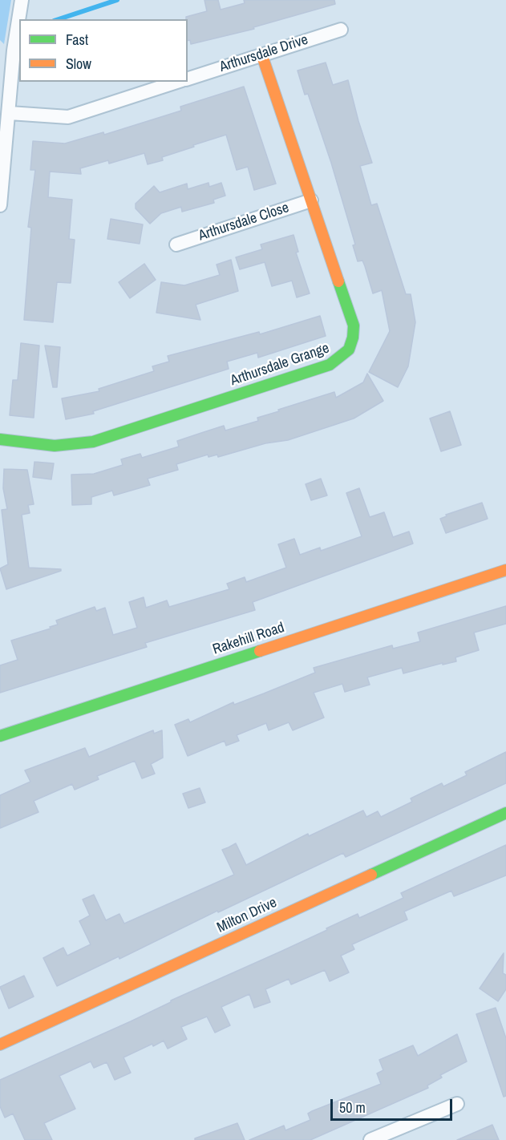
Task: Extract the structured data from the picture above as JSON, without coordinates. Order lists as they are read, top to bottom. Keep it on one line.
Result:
{"streets":{"street":["Arthursdale Drive","Arthursdale Close","Arthursdale Grange","Rakehill Road","Milton Drive"]},"crossings":[["Arthursdale Drive","Arthursdale Grange"],["Arthursdale Close","Arthursdale Grange"]],"legend":["Fast","Slow"],"scale_bar":"50 m"}
